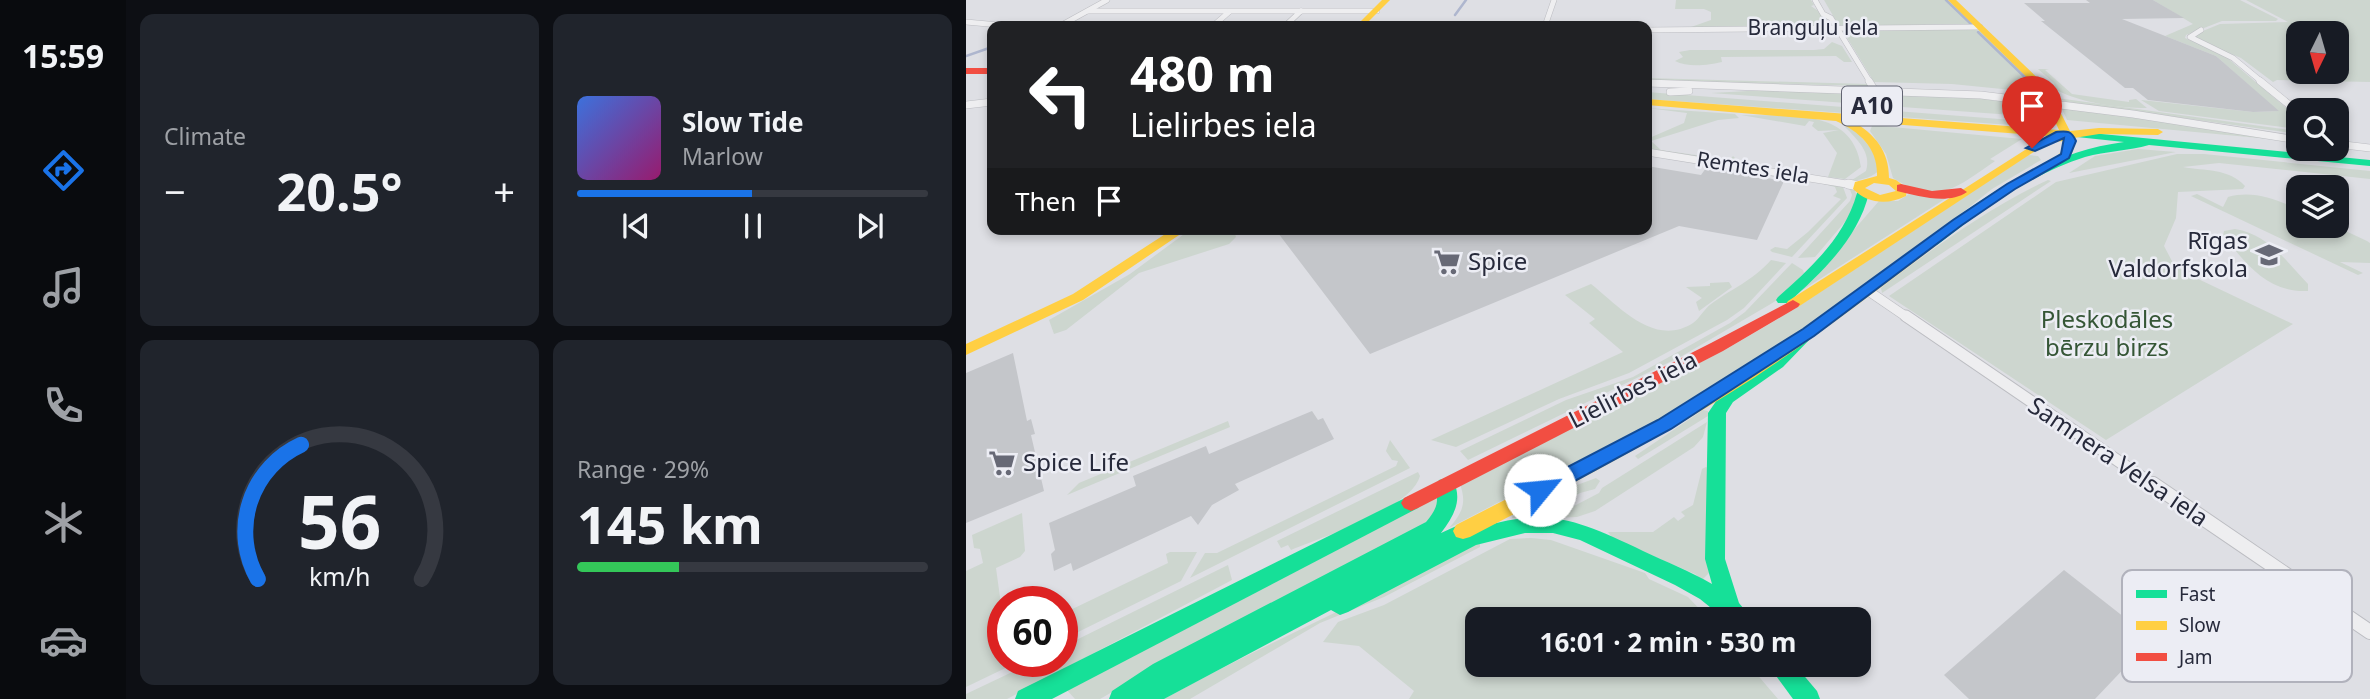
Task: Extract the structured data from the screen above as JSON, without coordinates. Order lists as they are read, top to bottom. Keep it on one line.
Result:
{"streets":{"main road":["A10","Lielirbes iela"],"street":["Branguļu iela","Remtes iela","Samnera Velsa iela"]},"crossings":[["A10","Lielirbes iela"],["Lielirbes iela","Samnera Velsa iela"]],"parks":["Pleskodāles bērzu birzs"],"places":{"school or university":["Rīgas Valdorfskola"],"supermarket":["Spice","Spice Life"]},"legend":["Fast","Slow","Jam"],"north":"bottom","page":{"tabs":"15:59","tile":["Climate",["Range · 29%","145 km"]],"turn":["480 m","Lielirbes iela"],"song":["Slow Tide","Marlow"],"heat":["−","20.5°","+"],"then":"Then","limit":"60","trip":"16:01 · 2 min · 530 m","gauge":["56","km/h"]}}
